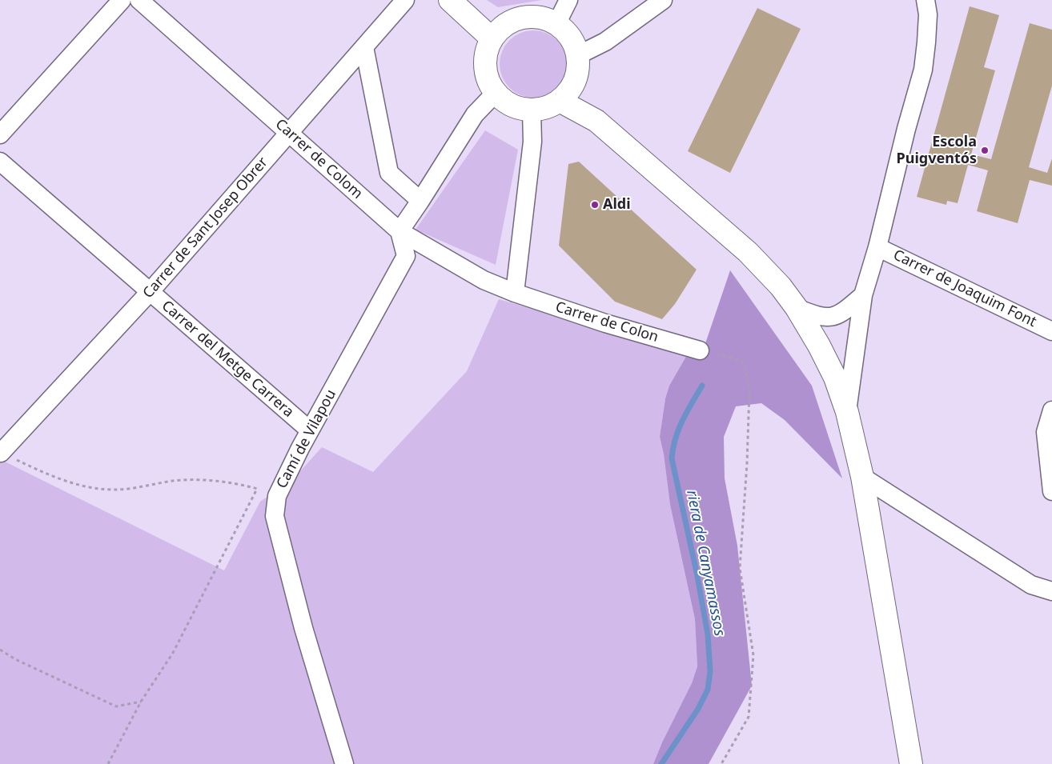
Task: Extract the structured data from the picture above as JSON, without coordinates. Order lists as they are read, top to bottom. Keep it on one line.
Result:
{"streets":{"street":["Carrer de Colom","Carrer de Sant Josep Obrer","Carrer de Joaquim Font","Carrer de Colon","Carrer del Metge Carrera","Camí de Vilapou"]},"crossings":[["Carrer de Colom","Carrer de Sant Josep Obrer"],["Carrer de Colom","Carrer de Colon"],["Carrer de Colom","Camí de Vilapou"],["Carrer de Sant Josep Obrer","Carrer del Metge Carrera"],["Carrer del Metge Carrera","Camí de Vilapou"]],"water":["riera de Canyamassos"],"places":["Escola Puigventós","Aldi"]}
